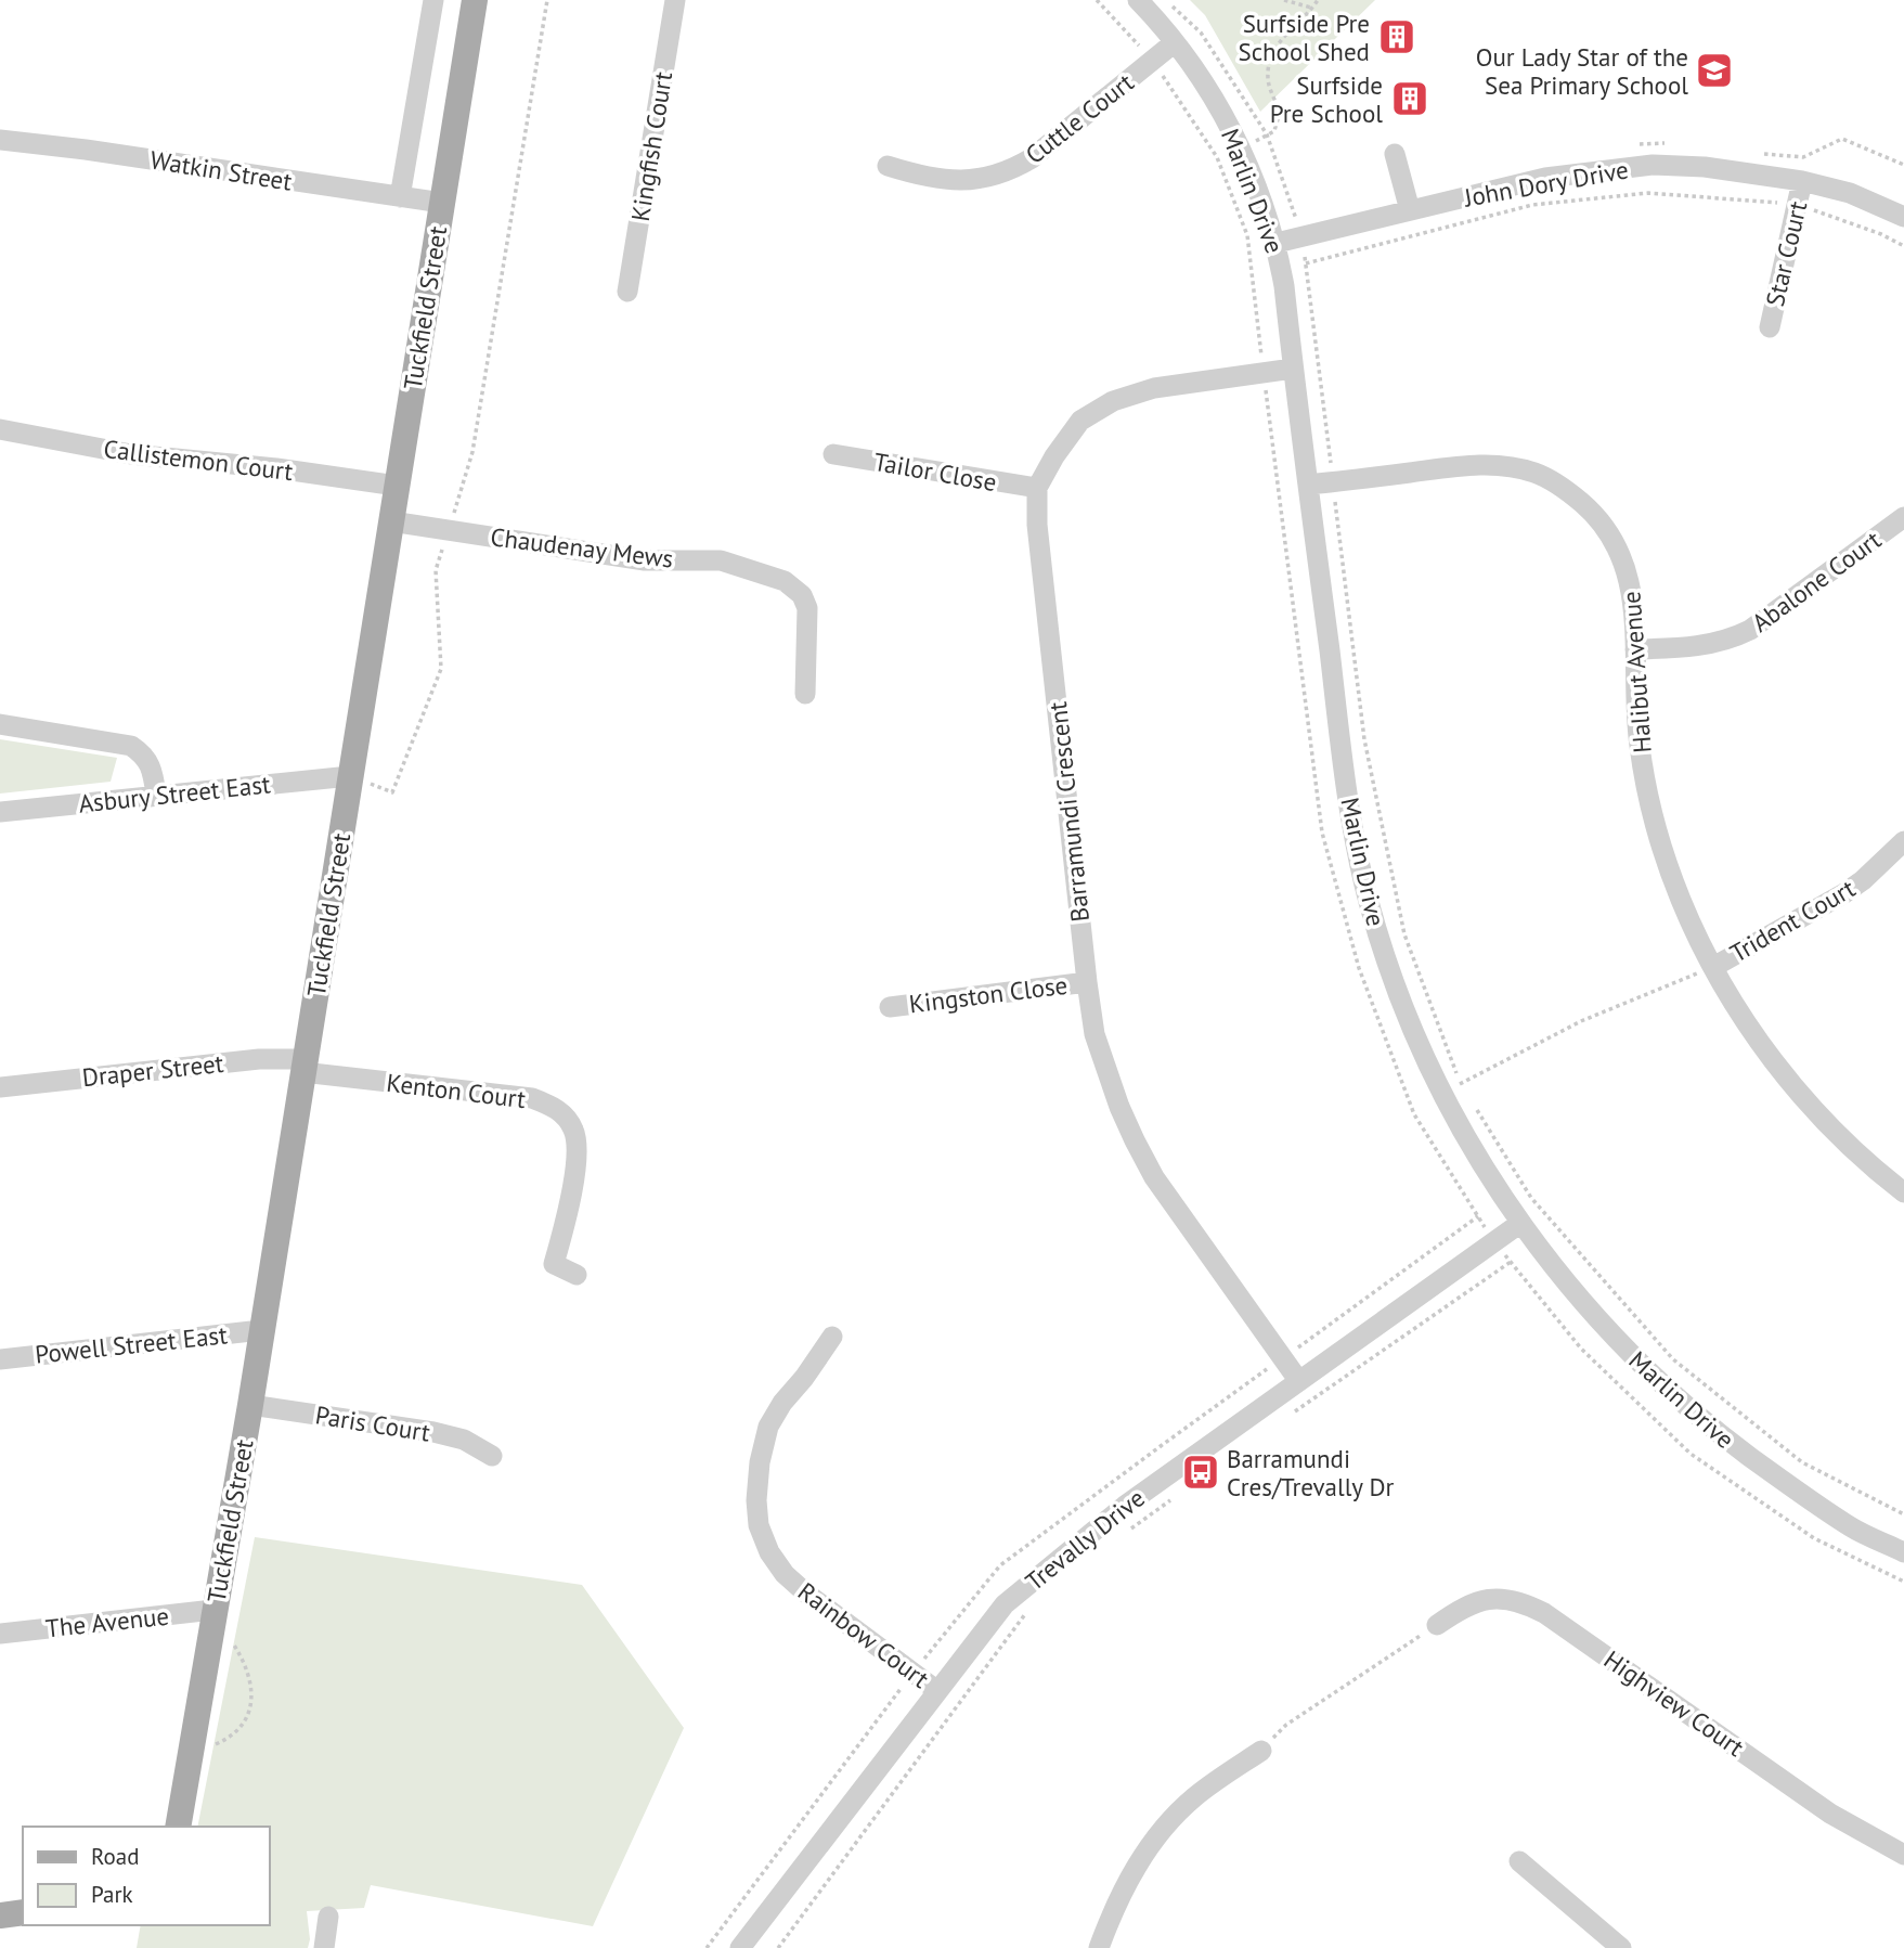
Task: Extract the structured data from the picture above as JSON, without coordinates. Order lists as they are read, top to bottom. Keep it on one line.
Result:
{"streets":{"main road":["Tuckfield Street"],"street":["Cuttle Court","Kingfish Court","Watkin Street","John Dory Drive","Marlin Drive","Star Court","Callistemon Court","Tailor Close","Chaudenay Mews","Abalone Court","Halibut Avenue","Asbury Street East","Barramundi Crescent","Trident Court","Kingston Close","Draper Street","Kenton Court","Powell Street East","Paris Court","Trevally Drive","The Avenue","Rainbow Court","Highview Court"]},"crossings":[["Cuttle Court","Marlin Drive"],["Watkin Street","Tuckfield Street"],["John Dory Drive","Marlin Drive"],["John Dory Drive","Star Court"],["Marlin Drive","Halibut Avenue"],["Marlin Drive","Barramundi Crescent"],["Marlin Drive","Trevally Drive"],["Tuckfield Street","Callistemon Court"],["Tuckfield Street","Chaudenay Mews"],["Tuckfield Street","Asbury Street East"],["Tuckfield Street","Draper Street"],["Tuckfield Street","Kenton Court"],["Tuckfield Street","Powell Street East"],["Tuckfield Street","Paris Court"],["Tuckfield Street","The Avenue"],["Tailor Close","Barramundi Crescent"],["Abalone Court","Halibut Avenue"],["Halibut Avenue","Trident Court"],["Barramundi Crescent","Kingston Close"],["Barramundi Crescent","Trevally Drive"],["Draper Street","Kenton Court"],["Trevally Drive","Rainbow Court"]],"places":{"building":["Surfside Pre School Shed","Surfside Pre School"],"school or university":["Our Lady Star of the Sea Primary School"],"bus stop":["Barramundi Cres/Trevally Dr"]},"legend":["Road","Park"]}
